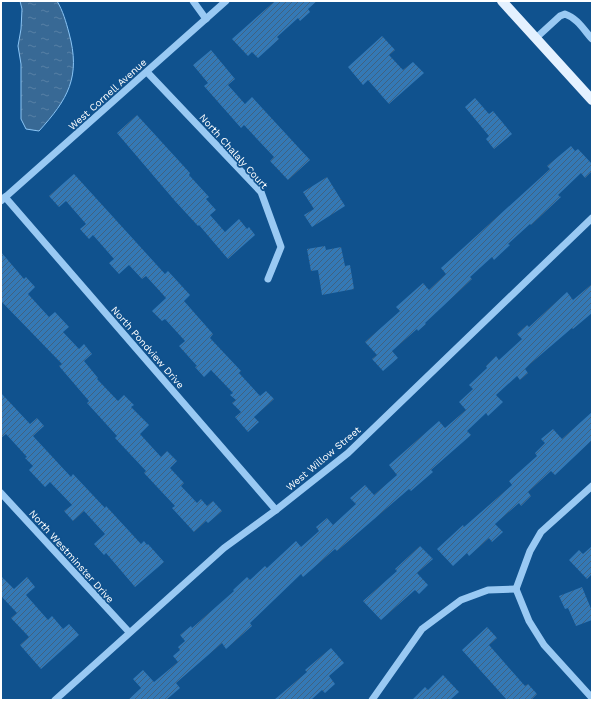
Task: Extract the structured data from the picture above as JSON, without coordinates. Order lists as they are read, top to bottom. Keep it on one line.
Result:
{"streets":{"street":["West Cornell Avenue","North Chalaly Court","North Pondview Drive","West Willow Street","North Westminster Drive"]},"crossings":[["West Cornell Avenue","North Chalaly Court"],["West Cornell Avenue","North Pondview Drive"],["North Pondview Drive","West Willow Street"],["West Willow Street","North Westminster Drive"]]}
